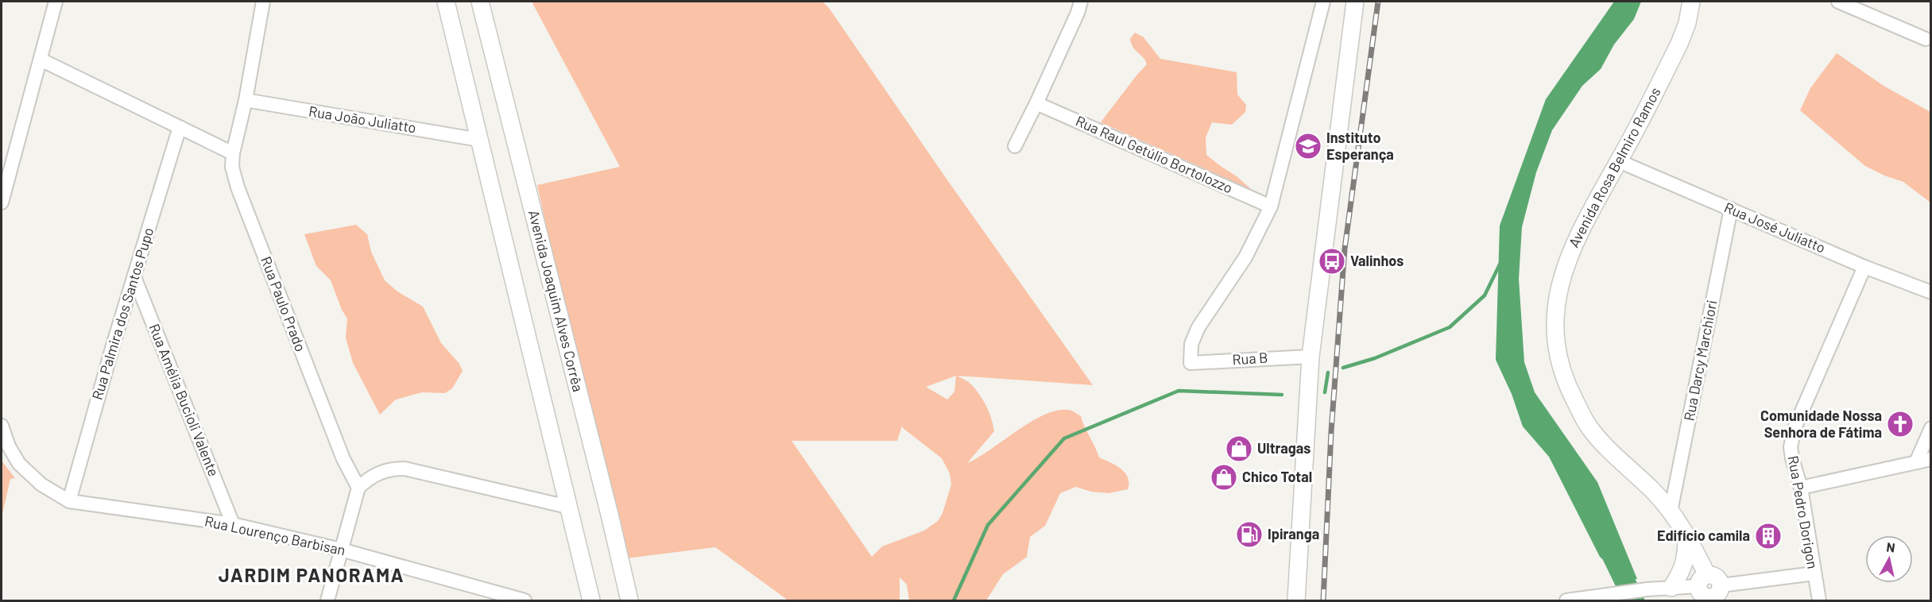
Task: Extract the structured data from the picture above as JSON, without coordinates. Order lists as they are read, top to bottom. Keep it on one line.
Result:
{"streets":{"main road":["Avenida Rosa Belmiro Ramos","Avenida Joaquim Alves Corrêa"],"street":["Rua João Juliatto","Rua Raul Getúlio Bortolozzo","Rua José Juliatto","Rua Paulo Prado","Rua Palmira dos Santos Pupo","Rua B","Rua Darcy Marchiori","Rua Amélia Bucioli Valente","Rua Pedro Dorigon","Rua Lourenço Barbisan"]},"crossings":[["Rua João Juliatto","Rua Paulo Prado"],["Rua Raul Getúlio Bortolozzo","Rua B"],["Avenida Rosa Belmiro Ramos","Rua José Juliatto"],["Avenida Rosa Belmiro Ramos","Rua Darcy Marchiori"],["Rua José Juliatto","Rua Darcy Marchiori"],["Rua José Juliatto","Rua Pedro Dorigon"],["Rua Palmira dos Santos Pupo","Rua Amélia Bucioli Valente"],["Rua Palmira dos Santos Pupo","Rua Lourenço Barbisan"],["Rua Amélia Bucioli Valente","Rua Lourenço Barbisan"]],"districts":["JARDIM PANORAMA"],"places":{"school or university":["Instituto Esperança"],"bus stop":["Valinhos"],"church":["Comunidade Nossa Senhora de Fátima"],"shop":["Ultragas","Chico Total"],"fuel station":["Ipiranga"],"building":["Edifício camila"]},"north":"top"}
